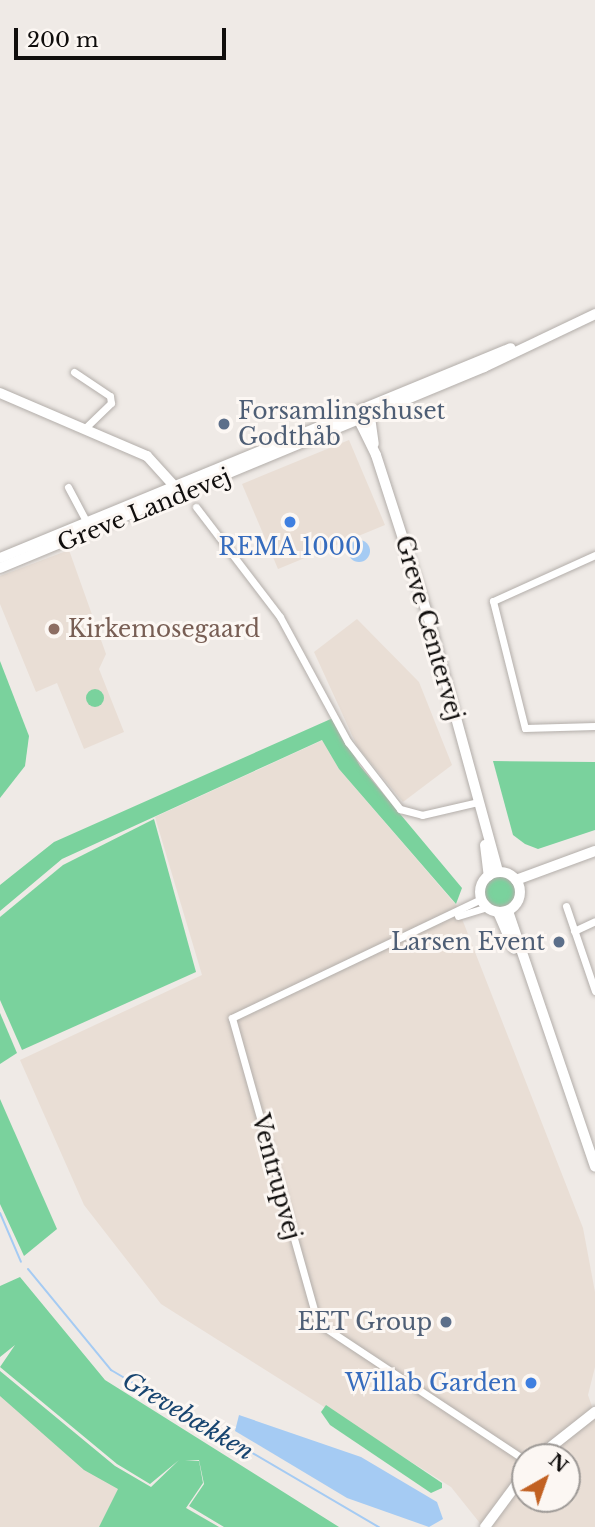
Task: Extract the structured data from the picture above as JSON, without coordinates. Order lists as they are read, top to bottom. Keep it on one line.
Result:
{"streets":{"street":["Greve Landevej","Greve Centervej","Ventrupvej"]},"crossings":[["Greve Landevej","Greve Centervej"]],"water":["Grevebækken"],"places":["Forsamlingshuset Godthåb","REMA 1000","Kirkemosegaard","Larsen Event","EET Group","Willab Garden"],"scale_bar":"200 m","north":"top right"}
